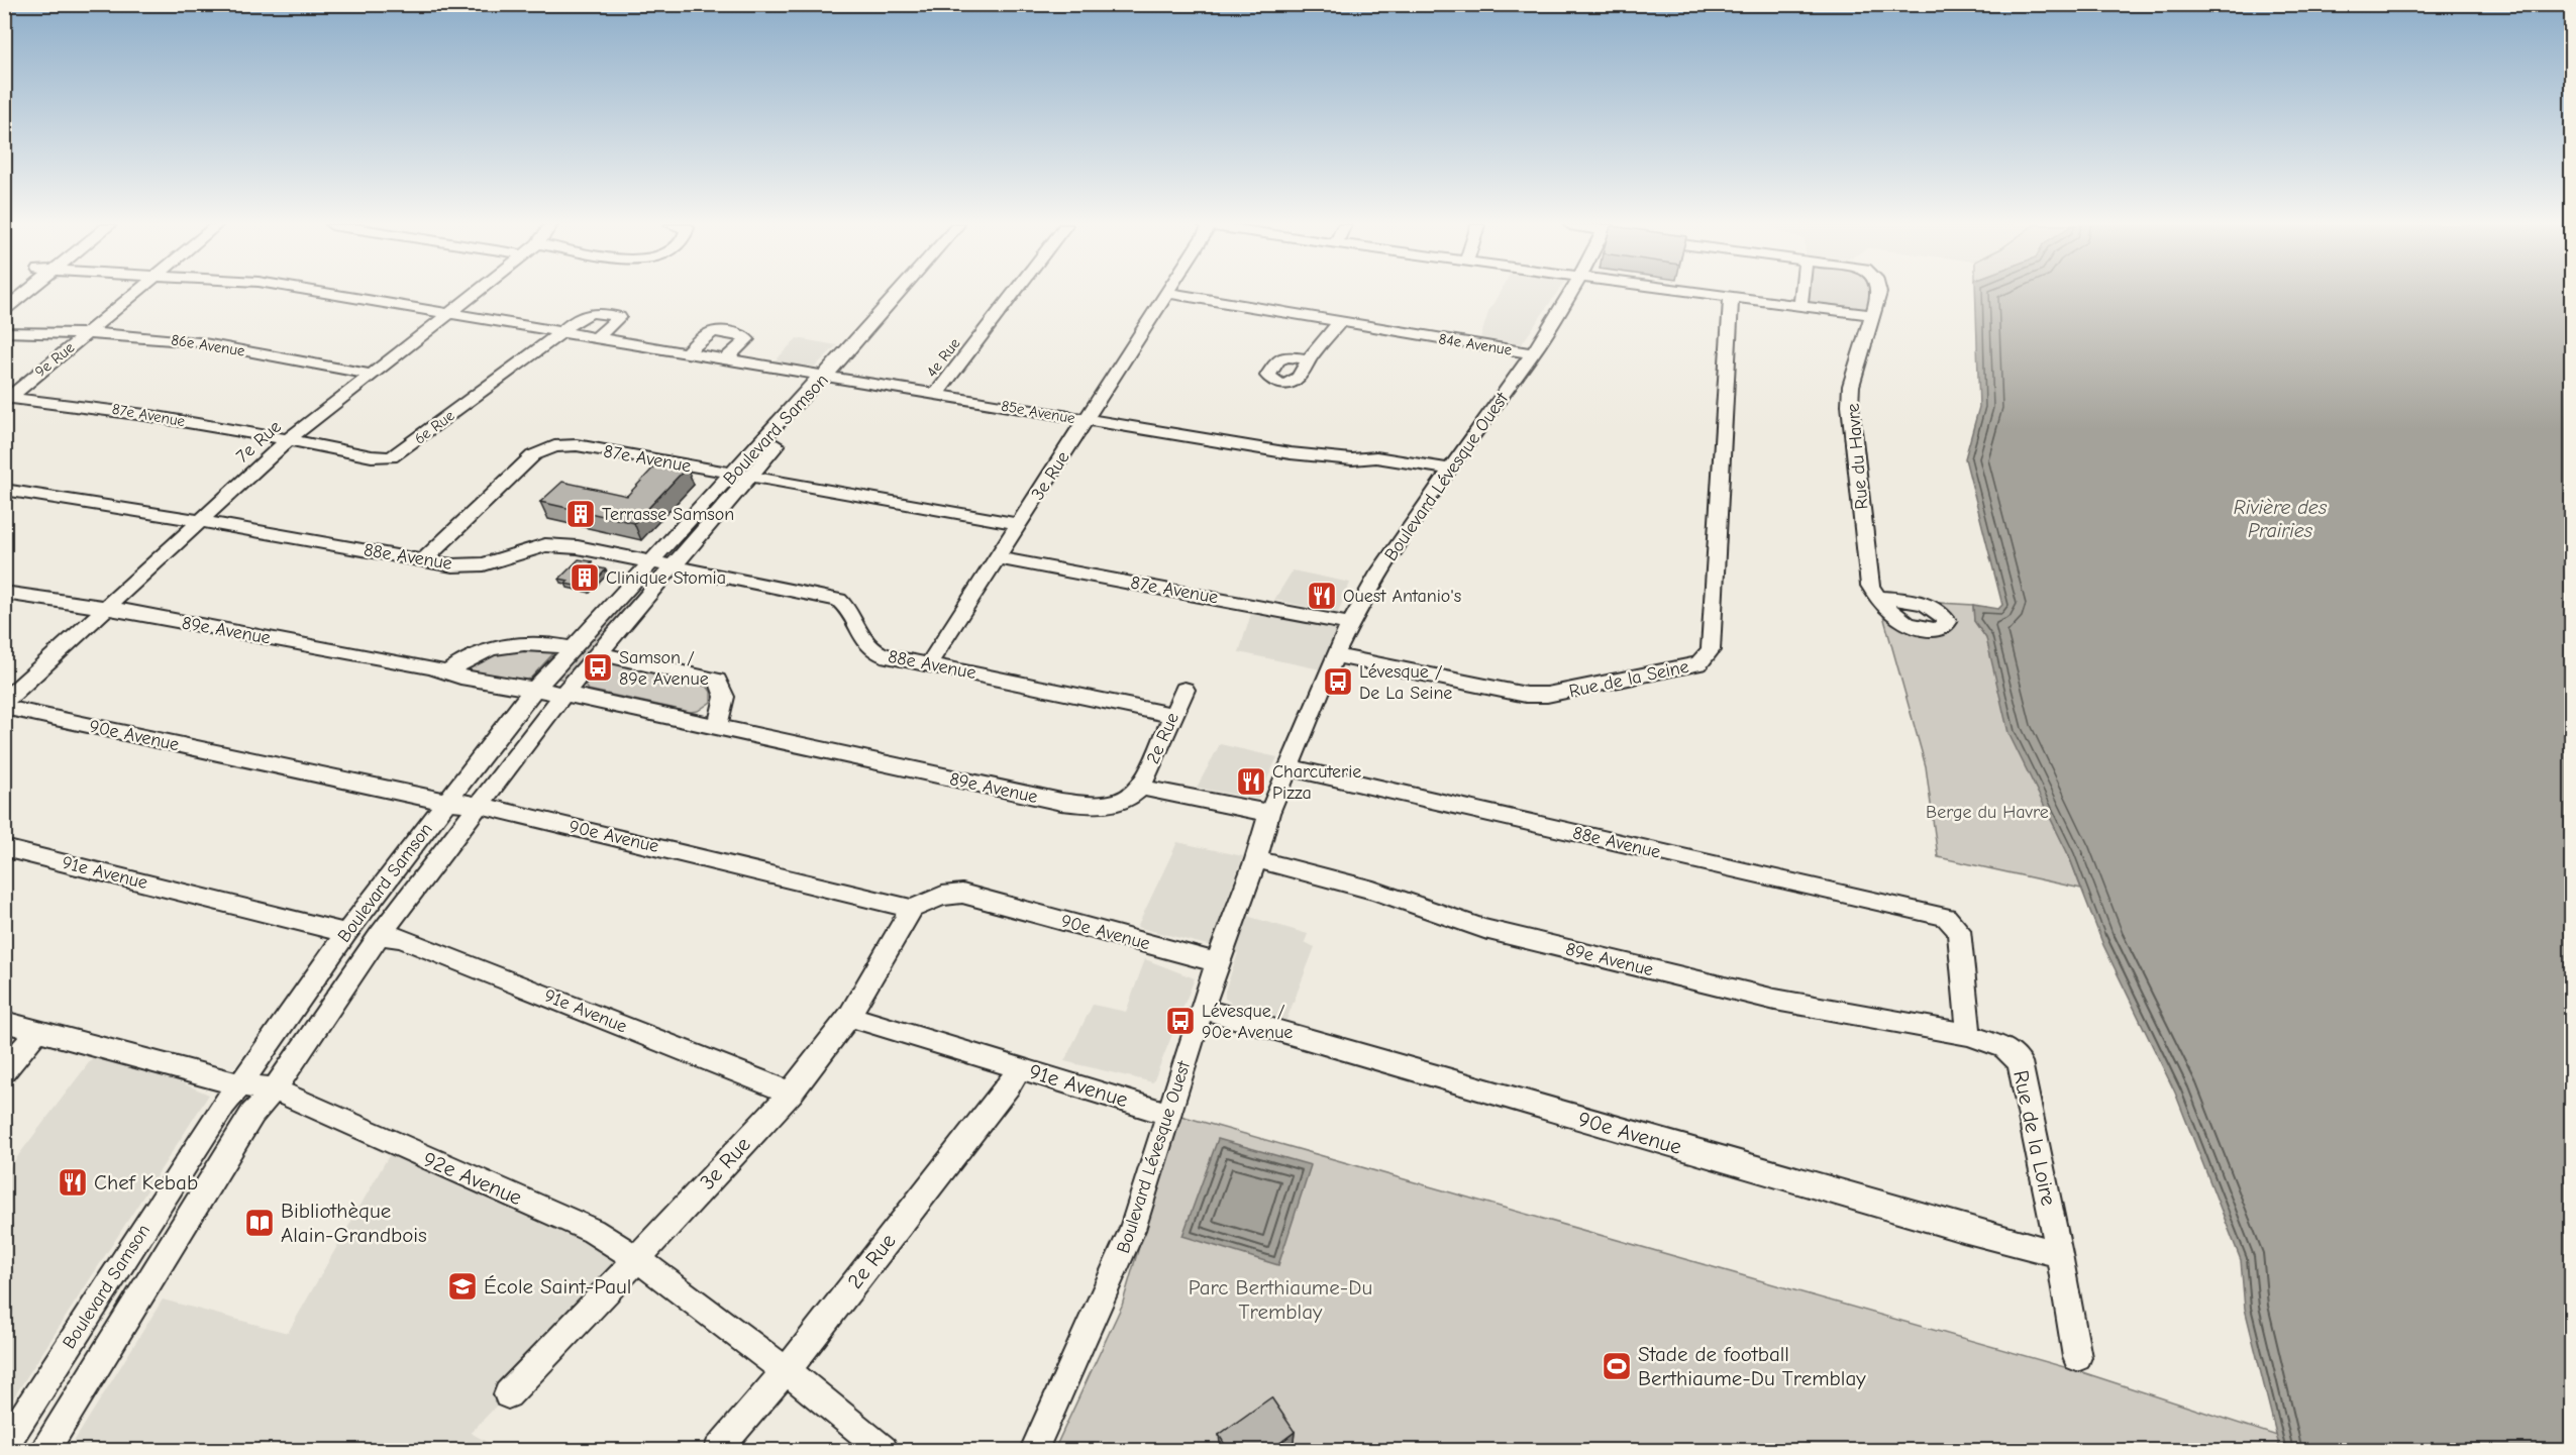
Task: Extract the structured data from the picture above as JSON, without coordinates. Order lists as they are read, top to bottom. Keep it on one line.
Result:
{"streets":{"street":["84e Avenue","86e Avenue","4e Rue","9e Rue","85e Avenue","87e Avenue","6e Rue","Boulevard Samson","7e Rue","Rue du Havre","3e Rue","Boulevard Lévesque Ouest","88e Avenue","89e Avenue","Rue de la Seine","90e Avenue","2e Rue","91e Avenue","Rue de la Loire","92e Avenue"]},"crossings":[["84e Avenue","Boulevard Lévesque Ouest"],["86e Avenue","9e Rue"],["86e Avenue","7e Rue"],["4e Rue","85e Avenue"],["9e Rue","87e Avenue"],["85e Avenue","6e Rue"],["85e Avenue","Boulevard Samson"],["85e Avenue","7e Rue"],["85e Avenue","3e Rue"],["85e Avenue","Boulevard Lévesque Ouest"],["87e Avenue","6e Rue"],["87e Avenue","Boulevard Samson"],["87e Avenue","7e Rue"],["87e Avenue","3e Rue"],["87e Avenue","Boulevard Lévesque Ouest"],["87e Avenue","88e Avenue"],["6e Rue","7e Rue"],["Boulevard Samson","88e Avenue"],["Boulevard Samson","89e Avenue"],["Boulevard Samson","90e Avenue"],["Boulevard Samson","91e Avenue"],["Boulevard Samson","92e Avenue"],["7e Rue","88e Avenue"],["7e Rue","89e Avenue"],["3e Rue","88e Avenue"],["3e Rue","90e Avenue"],["3e Rue","91e Avenue"],["3e Rue","92e Avenue"],["Boulevard Lévesque Ouest","88e Avenue"],["Boulevard Lévesque Ouest","89e Avenue"],["Boulevard Lévesque Ouest","Rue de la Seine"],["Boulevard Lévesque Ouest","90e Avenue"],["Boulevard Lévesque Ouest","91e Avenue"],["88e Avenue","89e Avenue"],["88e Avenue","2e Rue"],["88e Avenue","Rue de la Loire"],["89e Avenue","2e Rue"],["89e Avenue","Rue de la Loire"],["90e Avenue","Rue de la Loire"],["2e Rue","91e Avenue"],["2e Rue","92e Avenue"]],"water":["Rivière des Prairies"],"parks":["Berge du Havre","Parc Berthiaume-Du Tremblay"],"places":{"building":["Terrasse Samson","Clinique Stomia"],"restaurant":["Ouest Antanio's","Charcuterie Pizza","Chef Kebab"],"bus stop":["Samson / 89e Avenue","Lévesque / De La Seine","Lévesque / 90e Avenue"],"library":["Bibliothèque Alain-Grandbois"],"school or university":["École Saint-Paul"],"sports":["Stade de football Berthiaume-Du Tremblay"]}}
